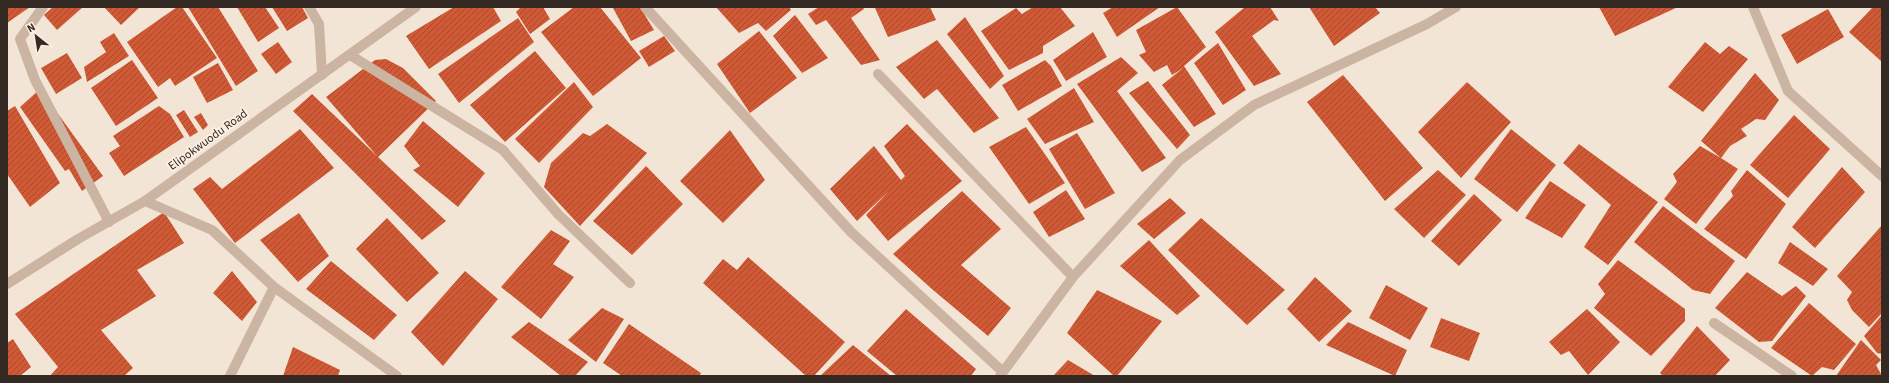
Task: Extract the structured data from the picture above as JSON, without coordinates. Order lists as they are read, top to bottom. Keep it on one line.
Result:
{"streets":{"street":["Elipokwuodu Road"]},"north":"top left"}
